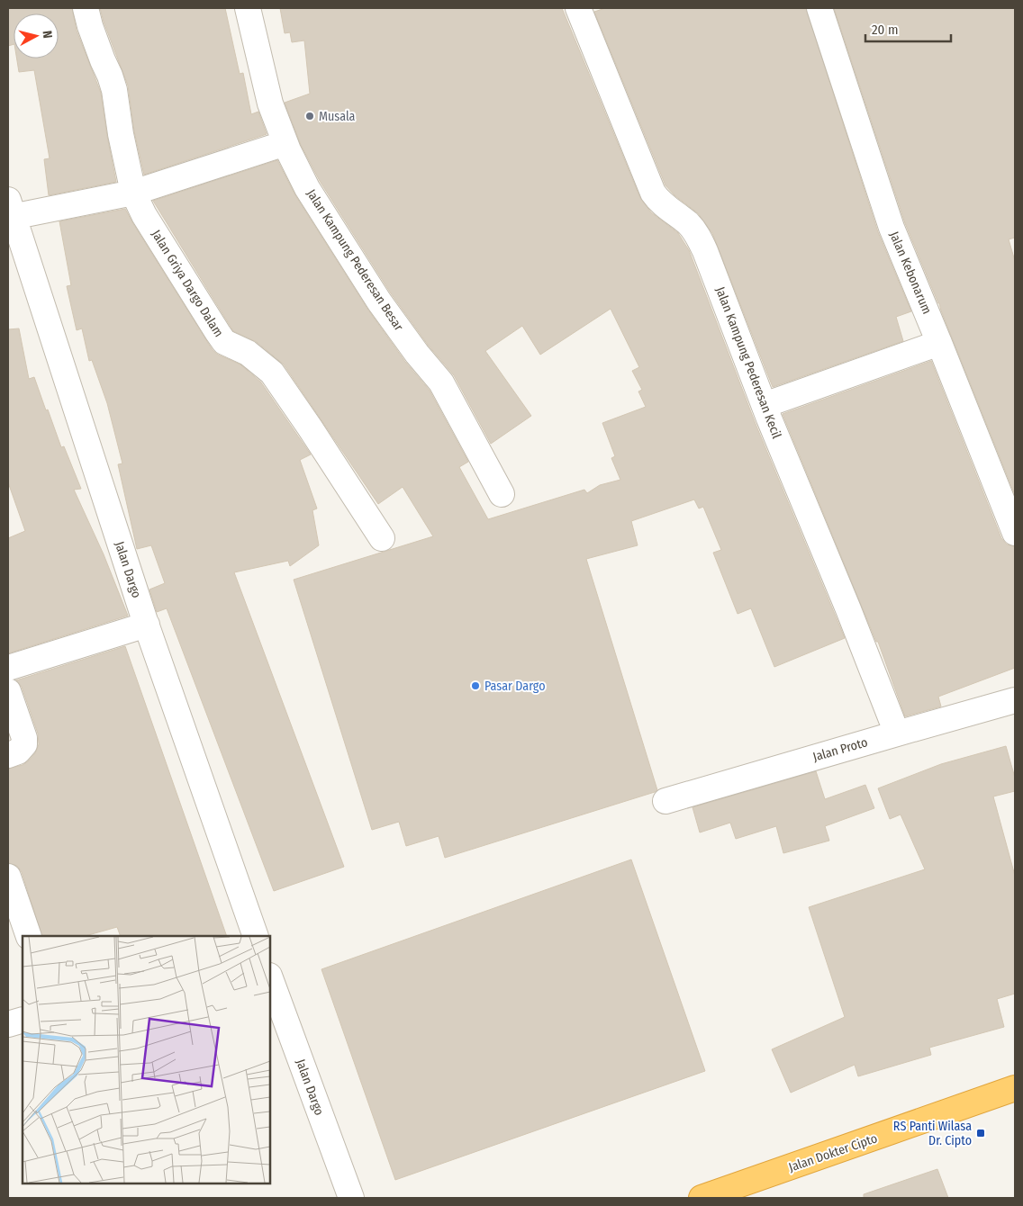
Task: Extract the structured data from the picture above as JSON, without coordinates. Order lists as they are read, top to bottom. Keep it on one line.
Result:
{"streets":{"highway":["Jalan Dokter Cipto"],"street":["Jalan Kampung Pederesan Besar","Jalan Kebonarum","Jalan Griya Dargo Dalam","Jalan Kampung Pederesan Kecil","Jalan Dargo","Jalan Proto"]},"crossings":[["Jalan Kampung Pederesan Kecil","Jalan Proto"]],"places":{"other":["Musala","Pasar Dargo"],"transit":["RS Panti Wilasa Dr. Cipto"]},"scale_bar":"20 m","north":"right"}
